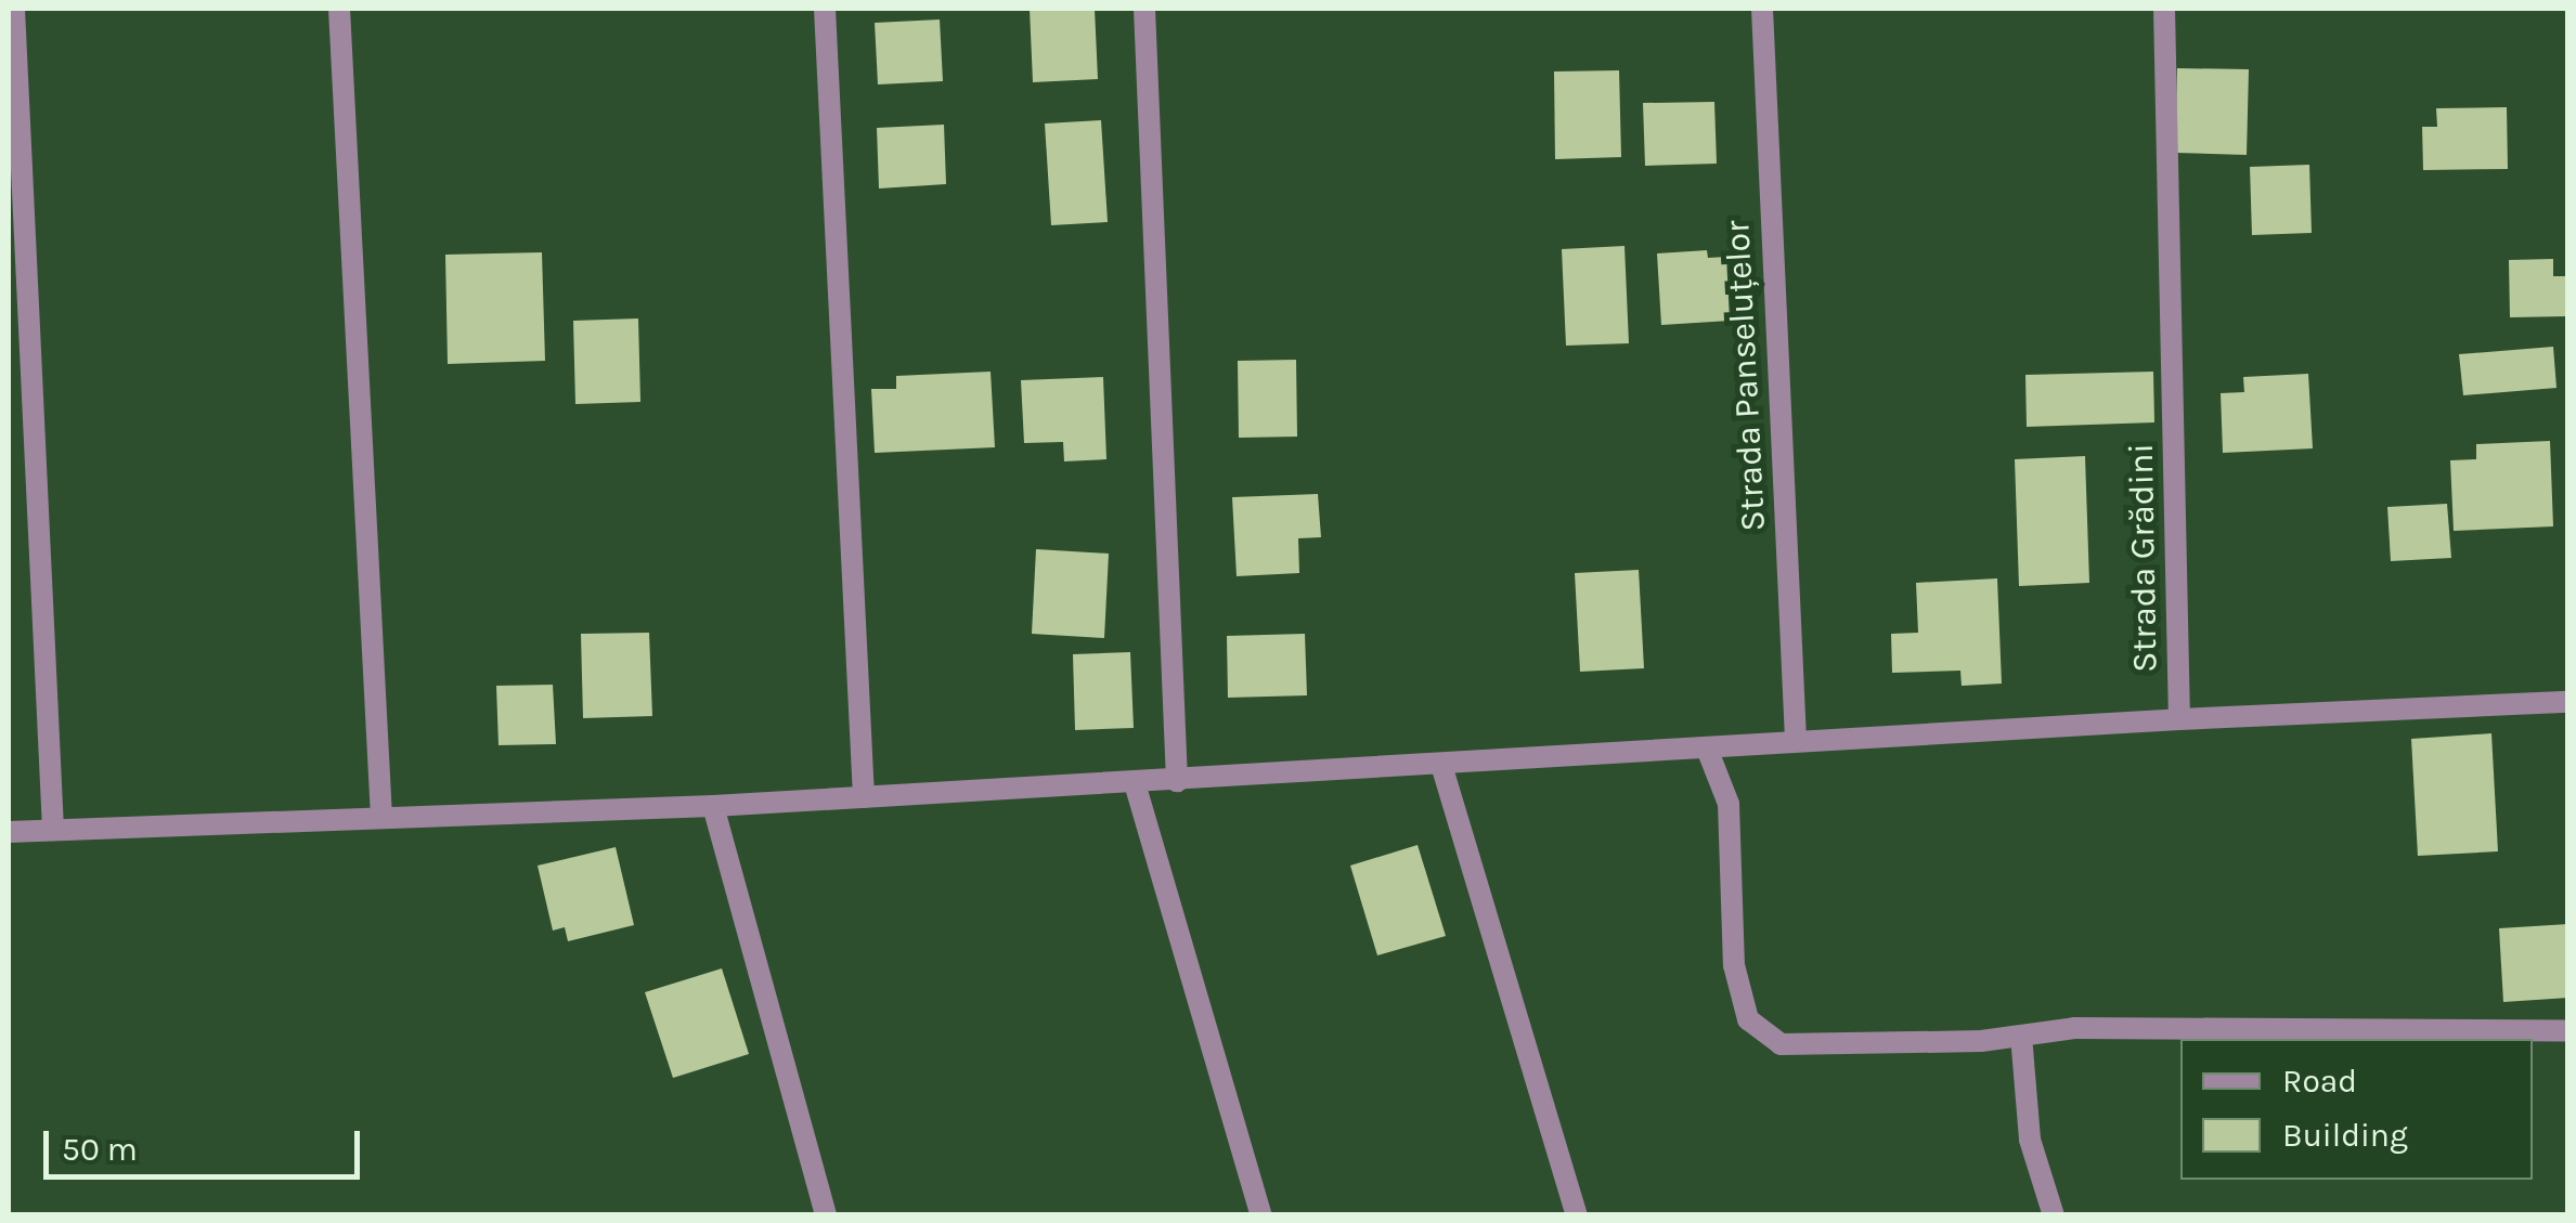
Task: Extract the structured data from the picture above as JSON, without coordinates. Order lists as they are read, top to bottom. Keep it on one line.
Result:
{"streets":{"street":["Strada Panseluțelor","Strada Grădini"]},"legend":["Road","Building"],"scale_bar":"50 m"}
